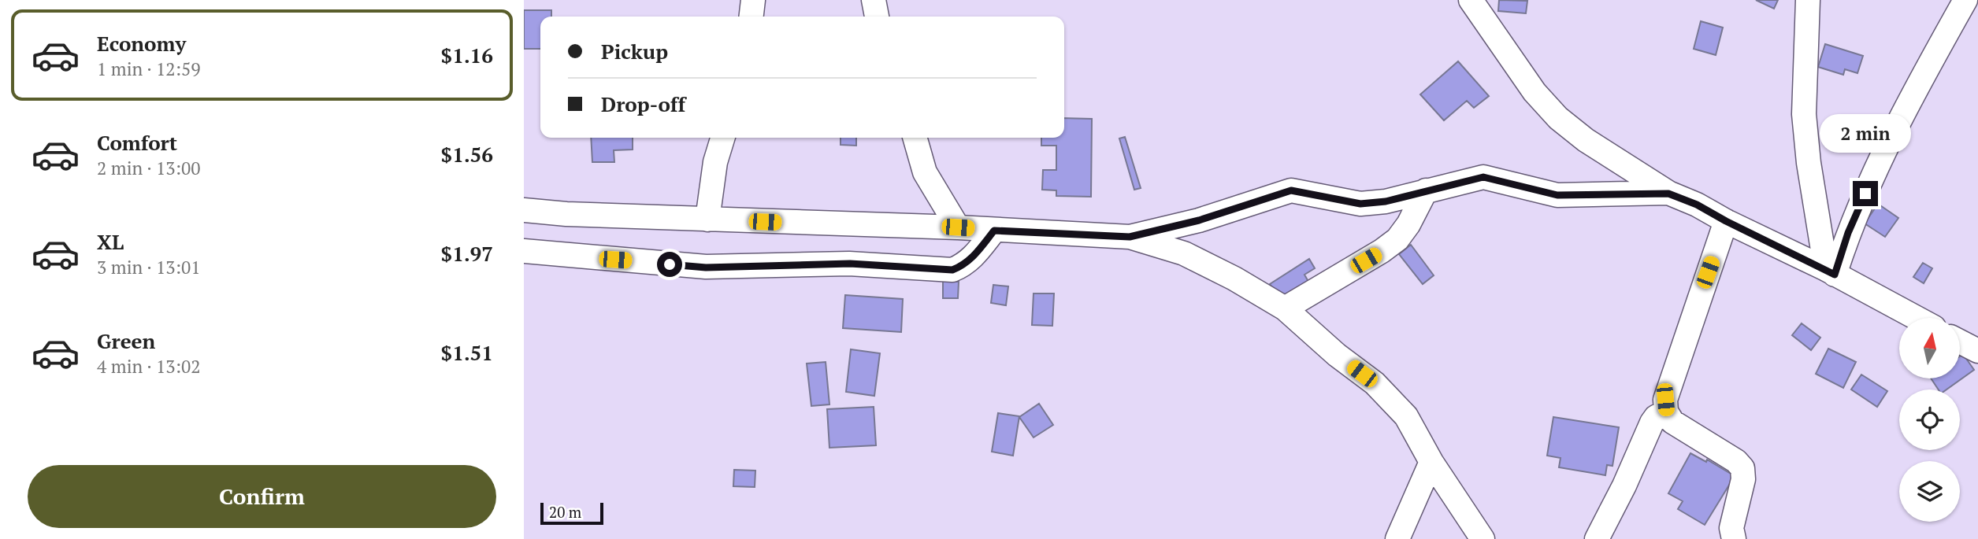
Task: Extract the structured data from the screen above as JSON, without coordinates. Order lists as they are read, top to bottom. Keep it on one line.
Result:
{"scale_bar":"20 m","north":"top","page":{"list":[{"name":"Economy","note":"1 min · 12:59","value":"$1.16"},{"name":"Comfort","note":"2 min · 13:00","value":"$1.56"},{"name":"XL","note":"3 min · 13:01","value":"$1.97"},{"name":"Green","note":"4 min · 13:02","value":"$1.51"}],"banner":["Pickup","Drop-off"],"bubble":"2 min","buttons":"Confirm","scale":"20 m"}}
